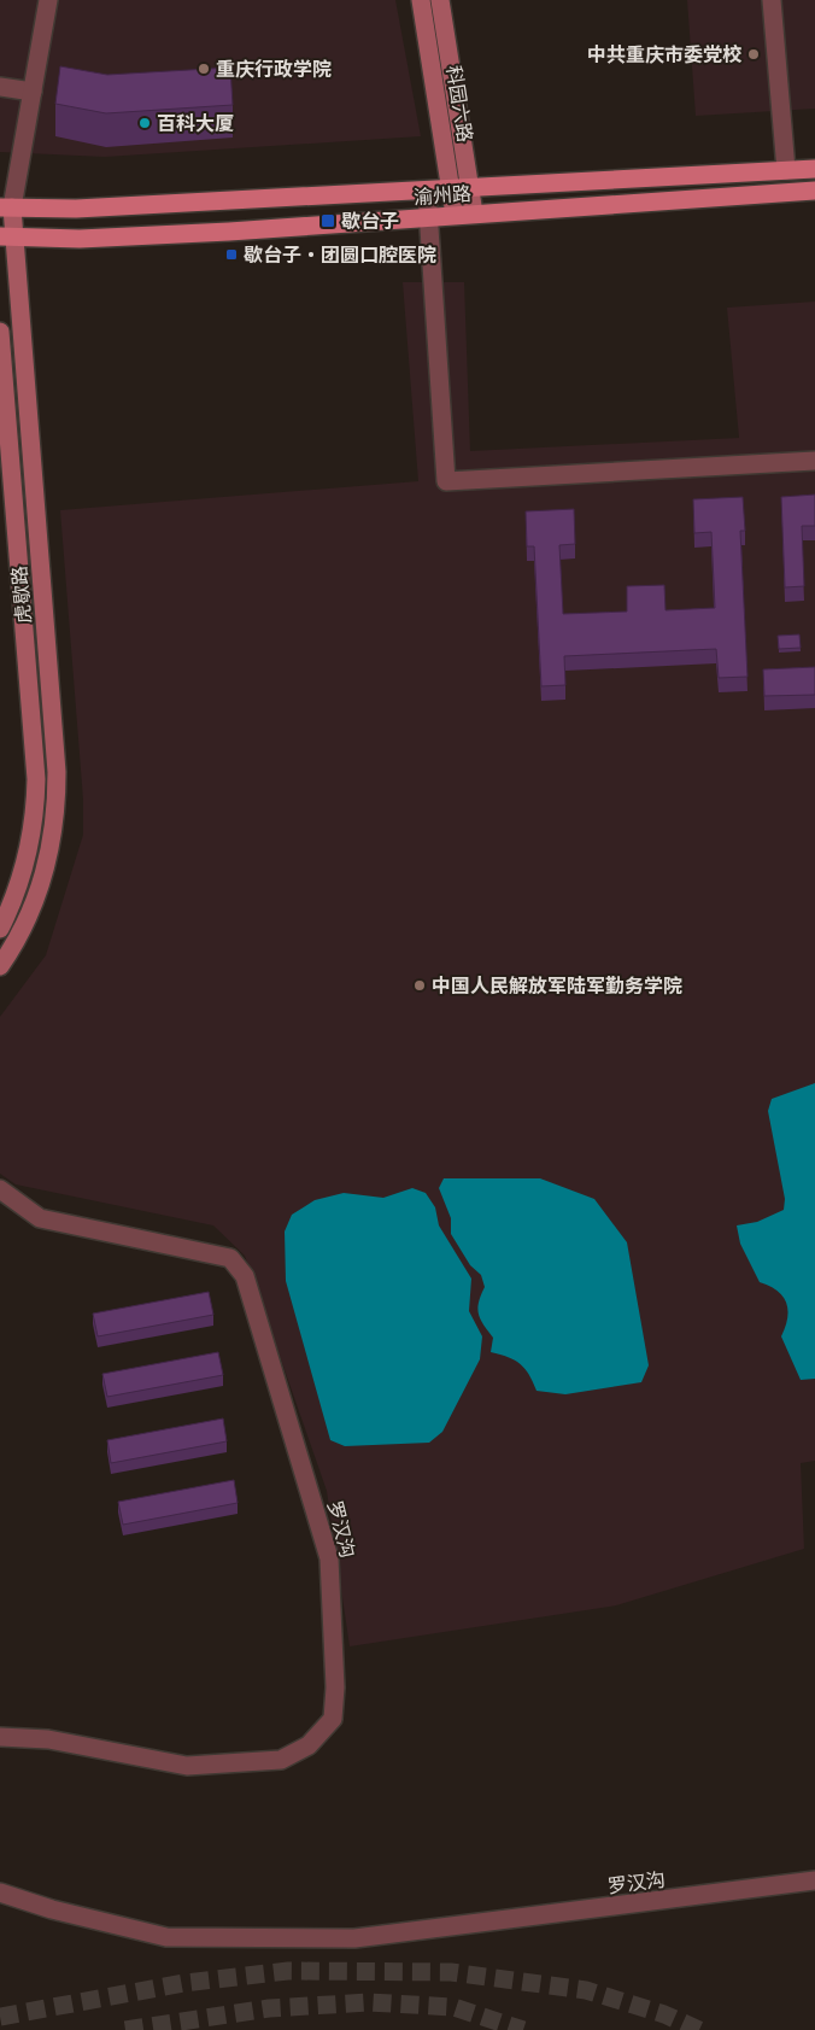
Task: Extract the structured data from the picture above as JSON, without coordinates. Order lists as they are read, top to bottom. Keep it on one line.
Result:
{"streets":{"main road":["科园六路","渝州路","虎歇路"],"street":["罗汉沟"]},"crossings":[["科园六路","渝州路"],["渝州路","虎歇路"]],"places":{"other":["中共重庆市委党校","重庆行政学院","百科大厦","中国人民解放军陆军勤务学院"],"transit":["歇台子","歇台子‧团圆口腔医院"]}}
